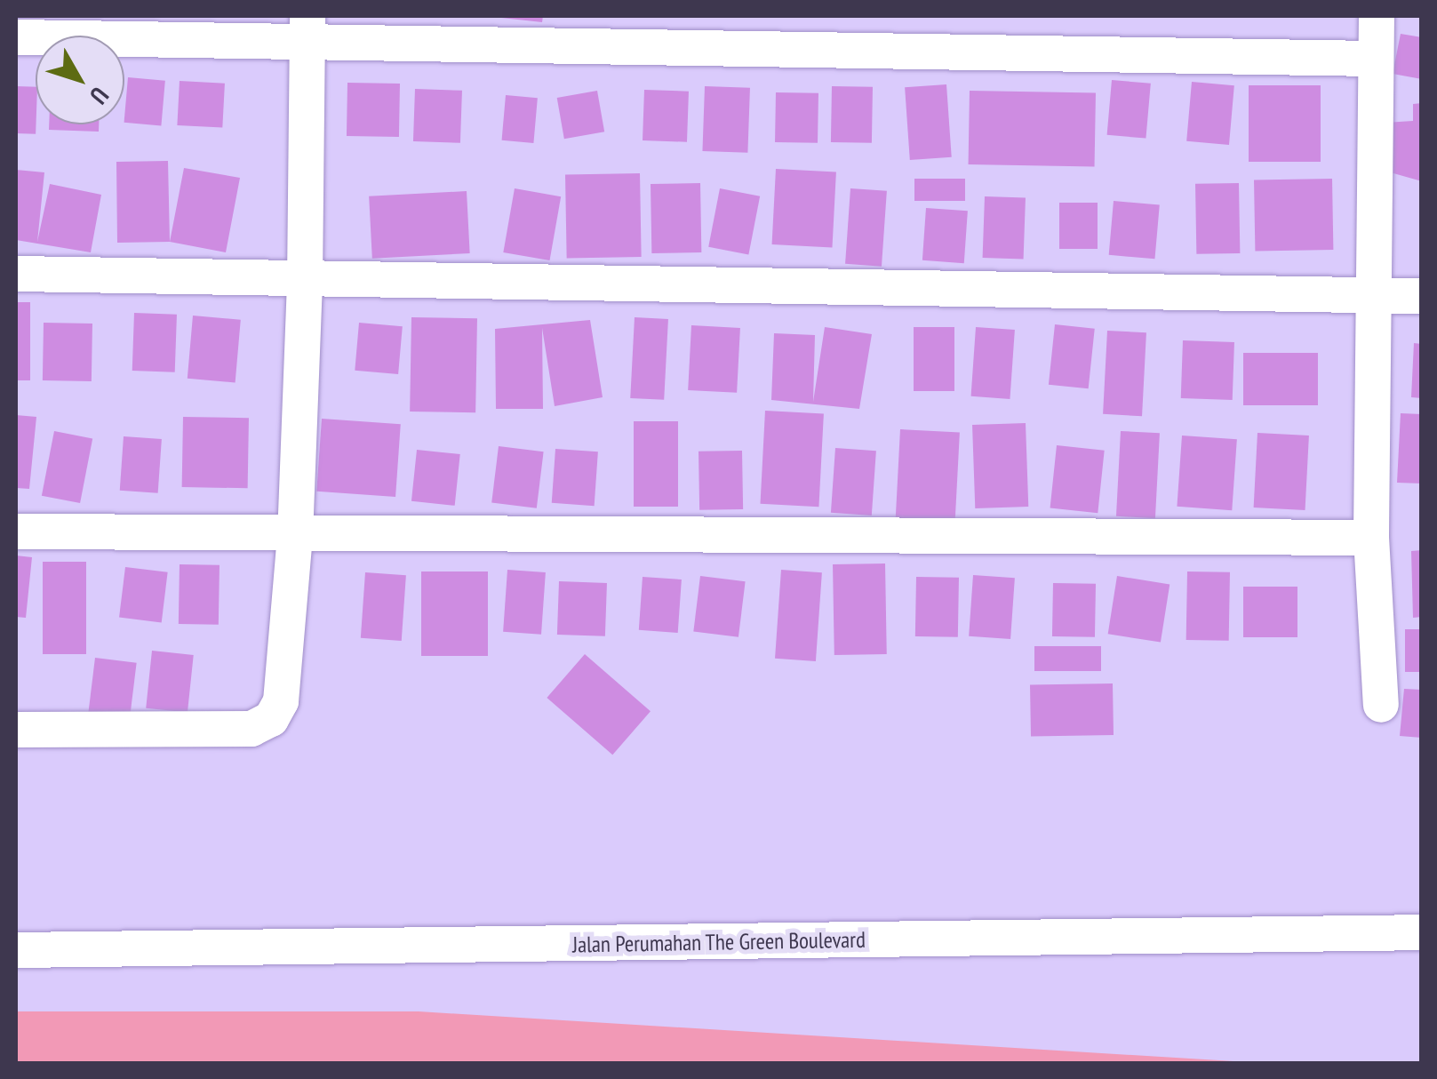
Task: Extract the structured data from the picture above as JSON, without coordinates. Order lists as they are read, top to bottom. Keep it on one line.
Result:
{"streets":{"street":["Jalan Perumahan The Green Boulevard"]},"north":"bottom right"}
